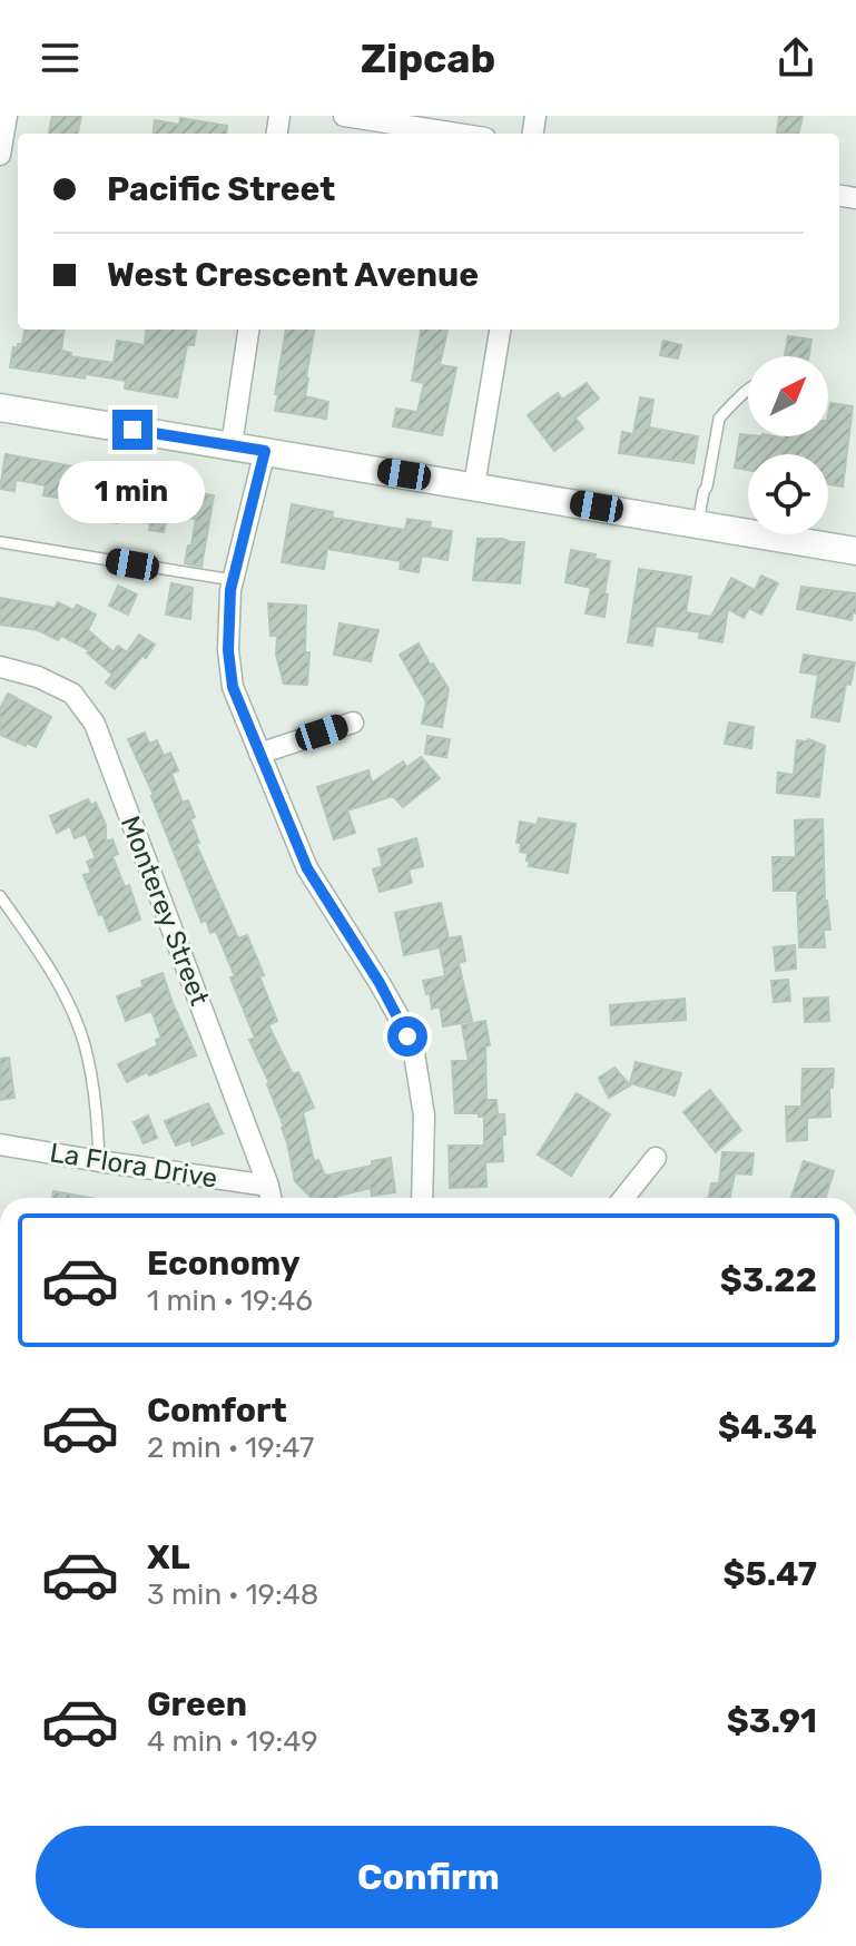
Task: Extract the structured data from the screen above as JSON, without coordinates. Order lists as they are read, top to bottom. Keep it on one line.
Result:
{"streets":{"street":["Monterey Street","La Flora Drive"]},"crossings":[["Monterey Street","La Flora Drive"]],"north":"top right","page":{"header":"Zipcab","banner":["Pacific Street","West Crescent Avenue"],"bubble":"1 min","list":[{"name":"Economy","note":"1 min · 19:46","value":"$3.22"},{"name":"Comfort","note":"2 min · 19:47","value":"$4.34"},{"name":"XL","note":"3 min · 19:48","value":"$5.47"},{"name":"Green","note":"4 min · 19:49","value":"$3.91"}],"buttons":"Confirm"}}
